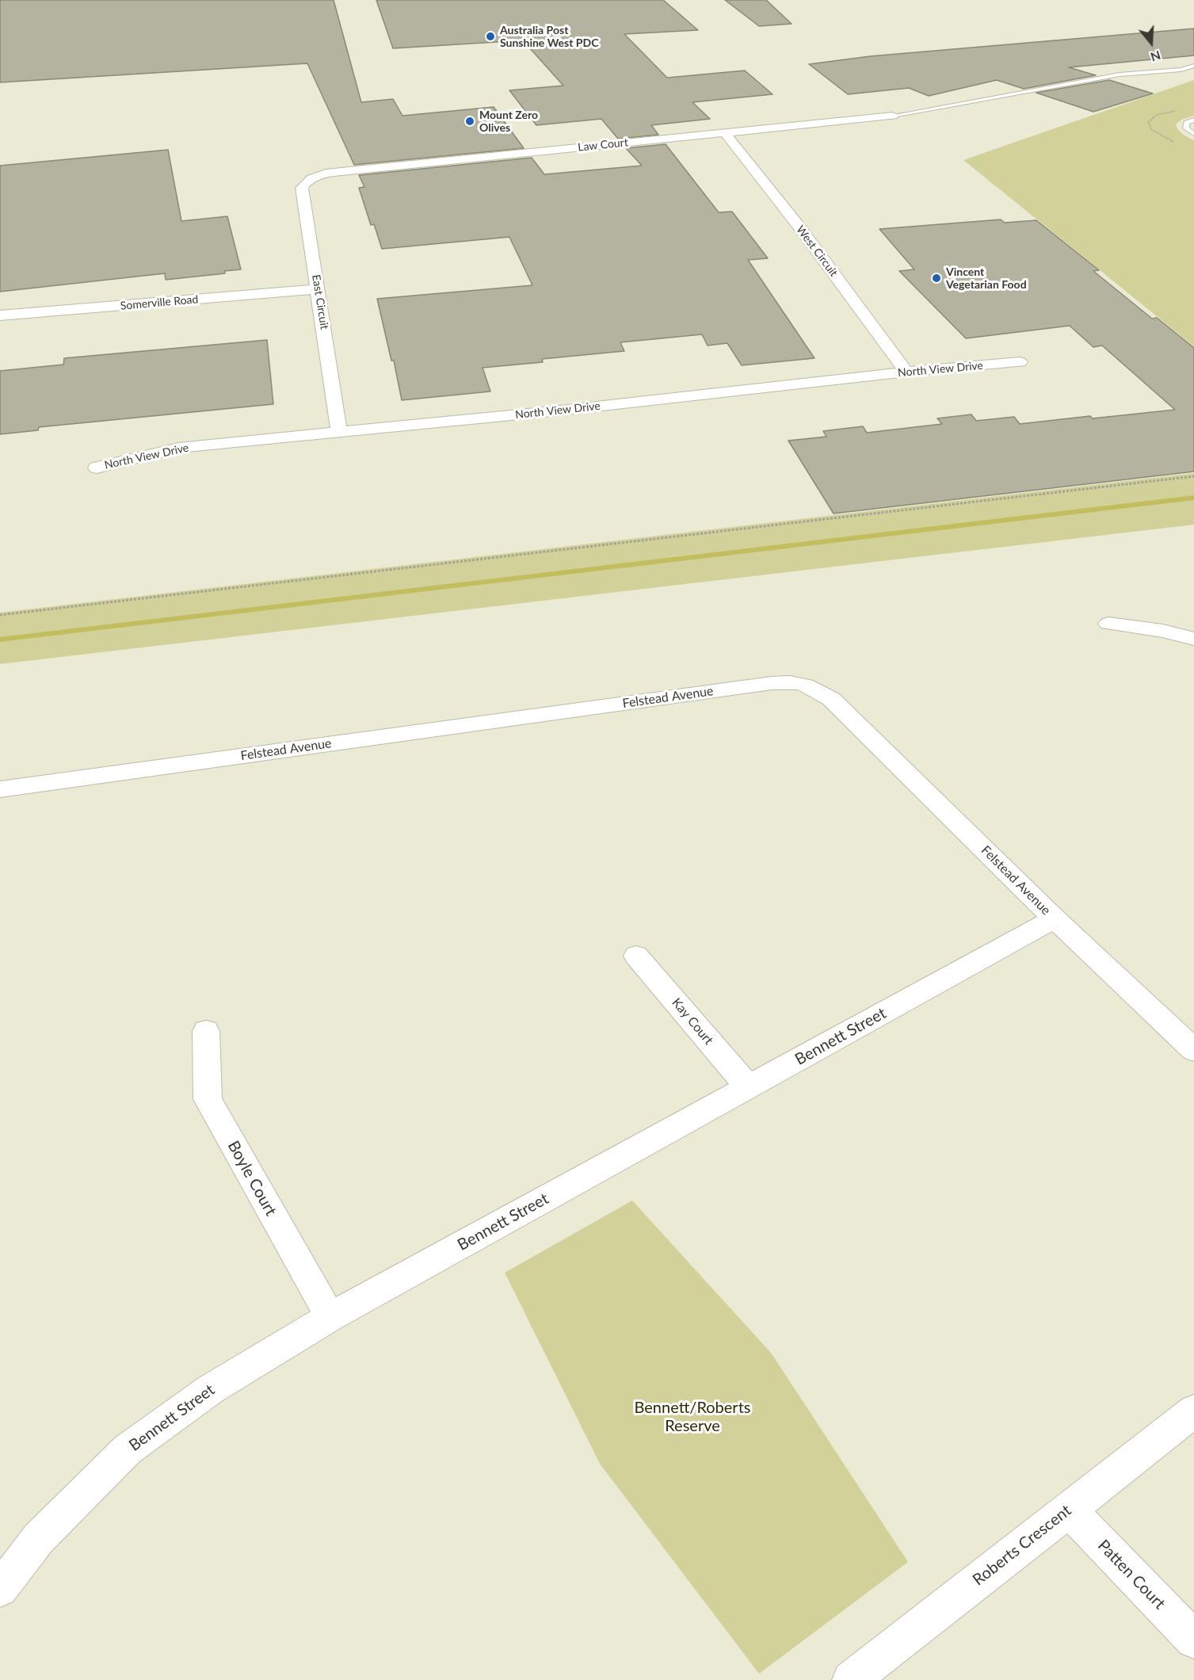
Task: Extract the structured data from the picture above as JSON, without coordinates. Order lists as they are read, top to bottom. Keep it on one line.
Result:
{"streets":{"street":["Law Court","West Circuit","East Circuit","Somerville Road","North View Drive","Felstead Avenue","Kay Court","Bennett Street","Boyle Court","Roberts Crescent","Patten Court"]},"crossings":[["Law Court","West Circuit"],["Law Court","East Circuit"],["West Circuit","North View Drive"],["East Circuit","Somerville Road"],["East Circuit","North View Drive"],["Felstead Avenue","Bennett Street"],["Kay Court","Bennett Street"],["Bennett Street","Boyle Court"],["Roberts Crescent","Patten Court"]],"parks":["Bennett/Roberts Reserve"],"places":["Australia Post Sunshine West PDC","Mount Zero Olives","Vincent Vegetarian Food"],"north":"bottom"}
